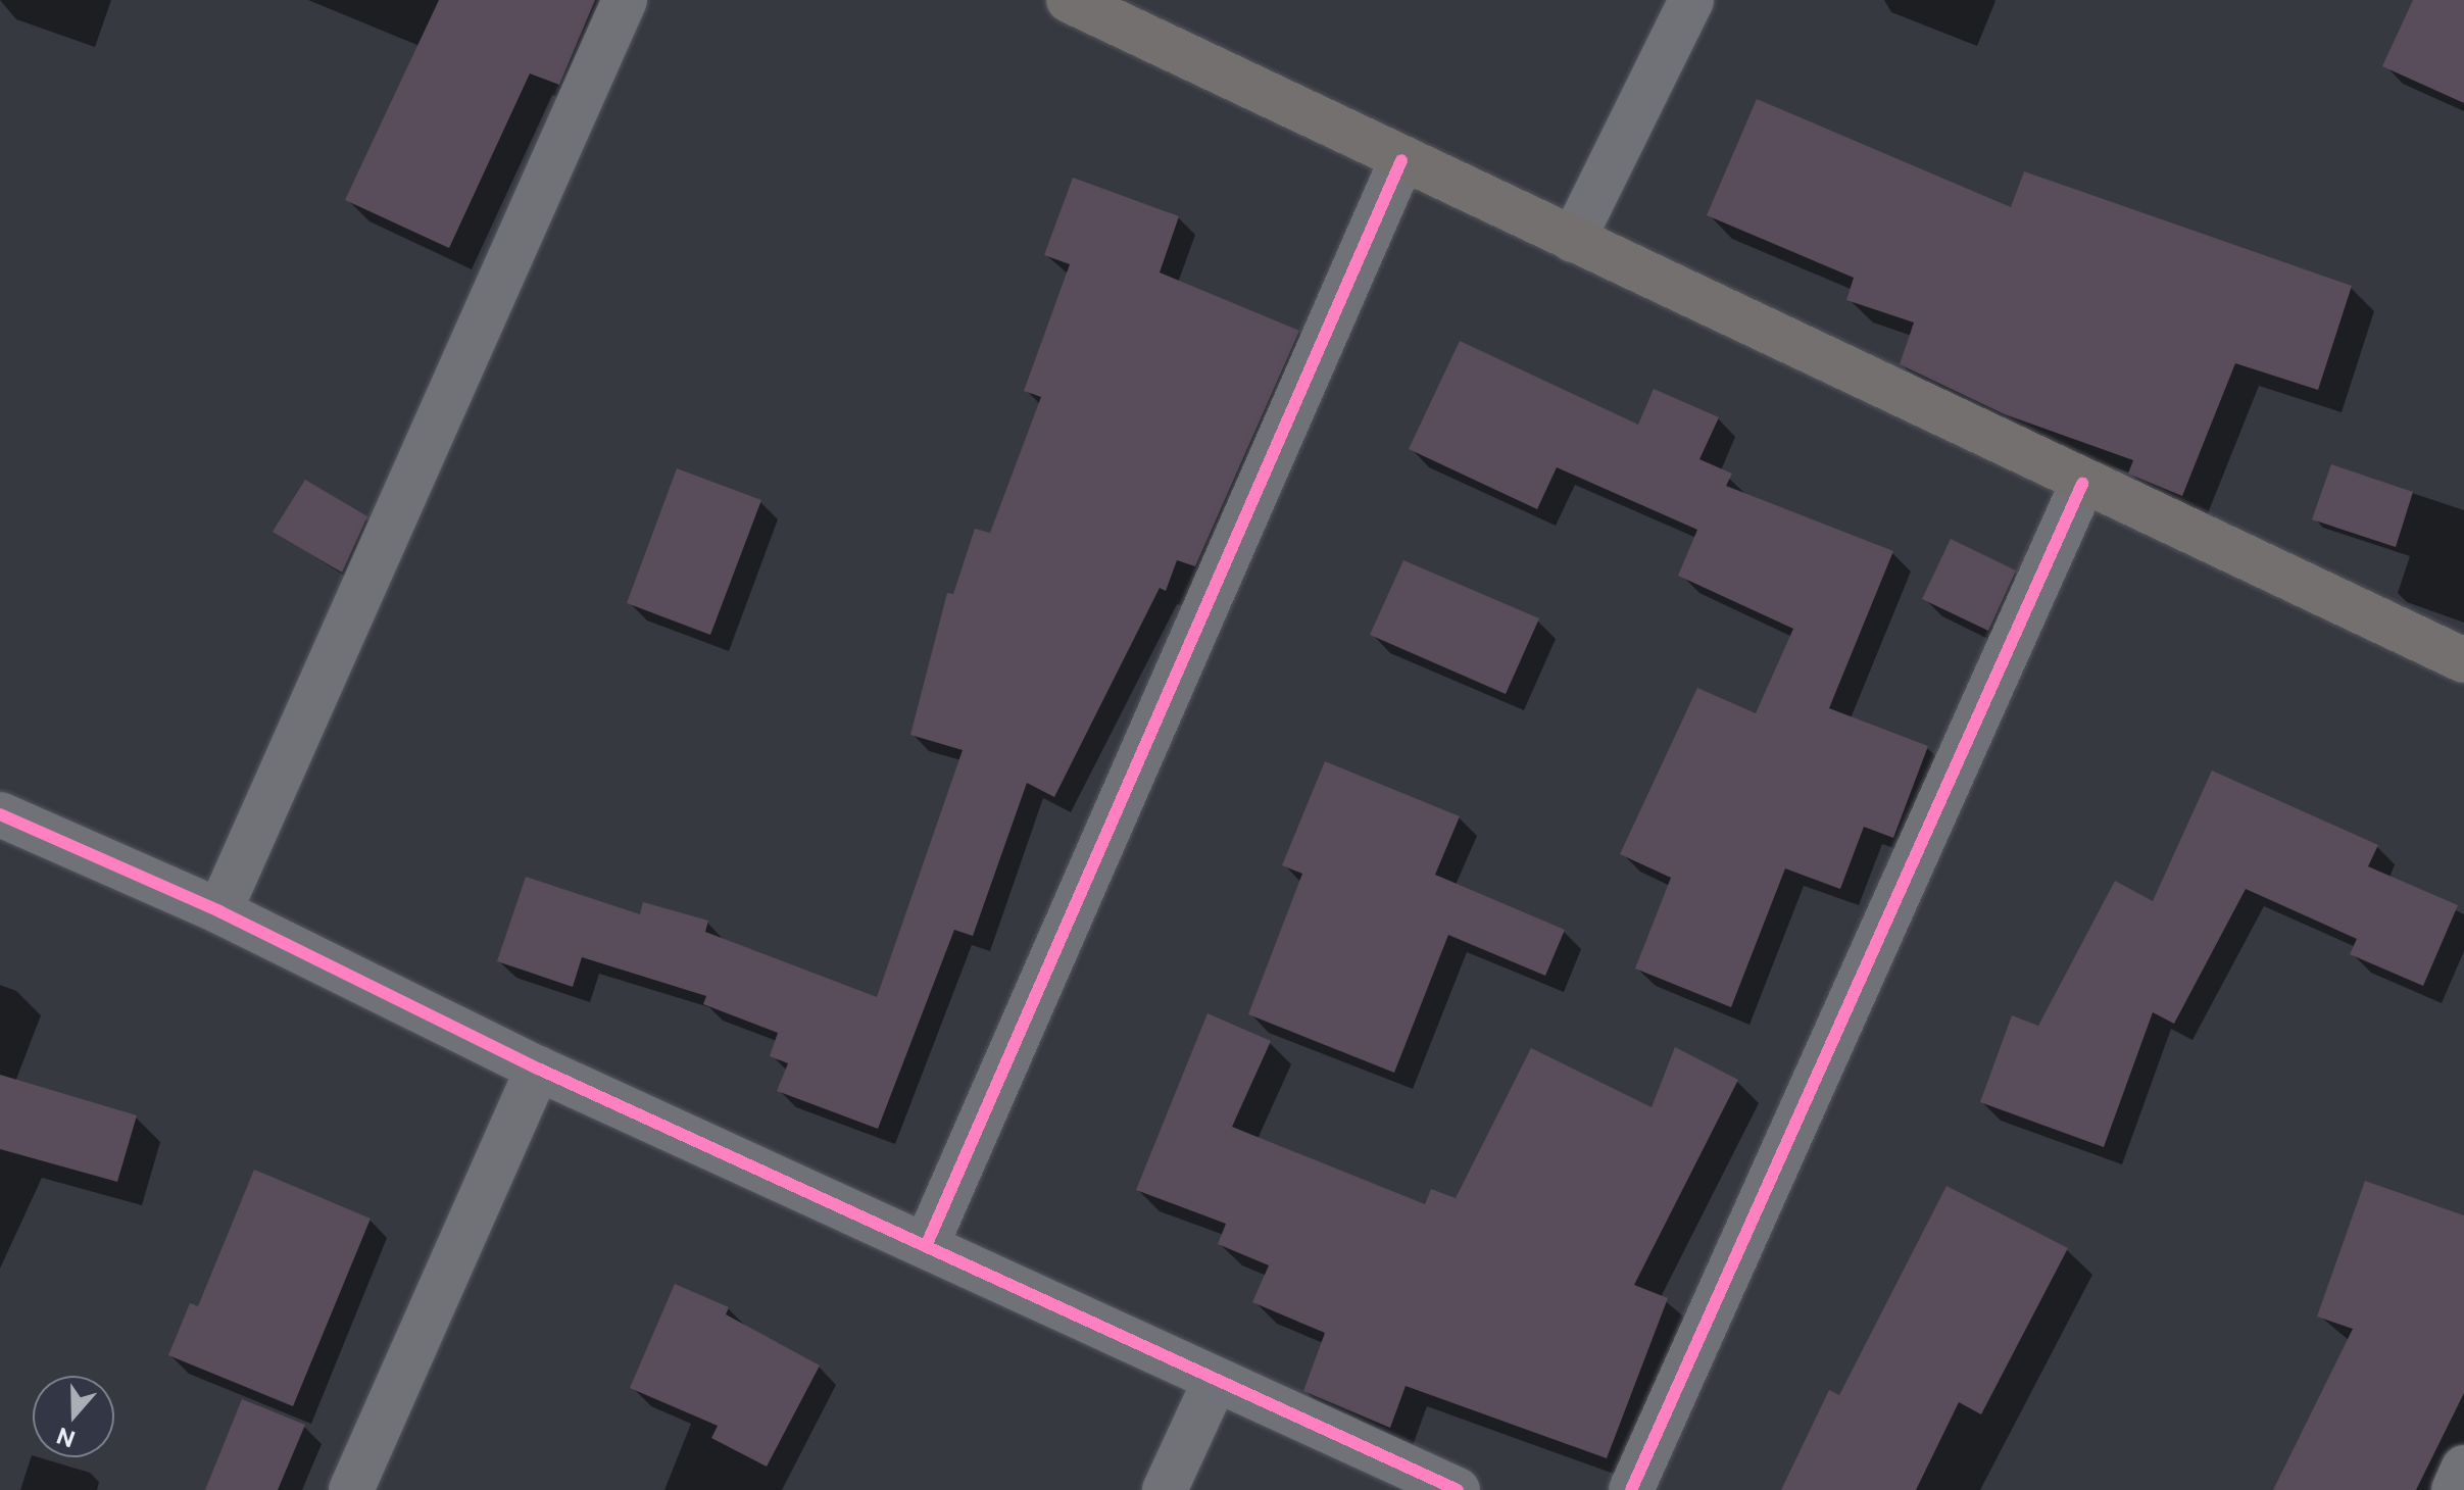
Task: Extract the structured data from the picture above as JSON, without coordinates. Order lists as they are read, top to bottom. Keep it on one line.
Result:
{"north":"bottom"}
